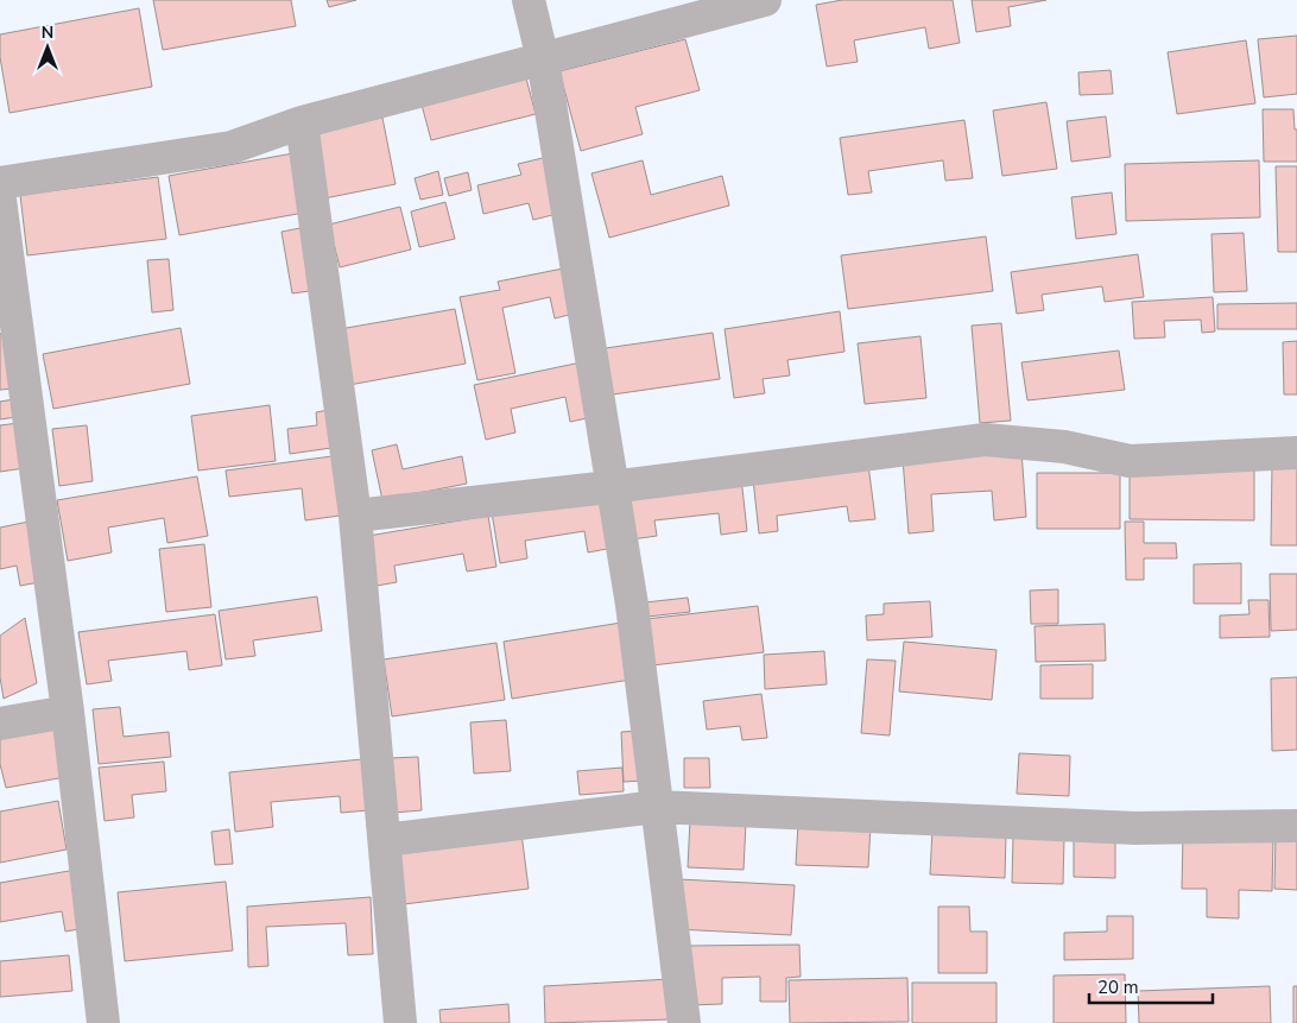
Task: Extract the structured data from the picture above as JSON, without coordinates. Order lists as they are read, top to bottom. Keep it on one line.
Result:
{"scale_bar":"20 m","north":"top"}
